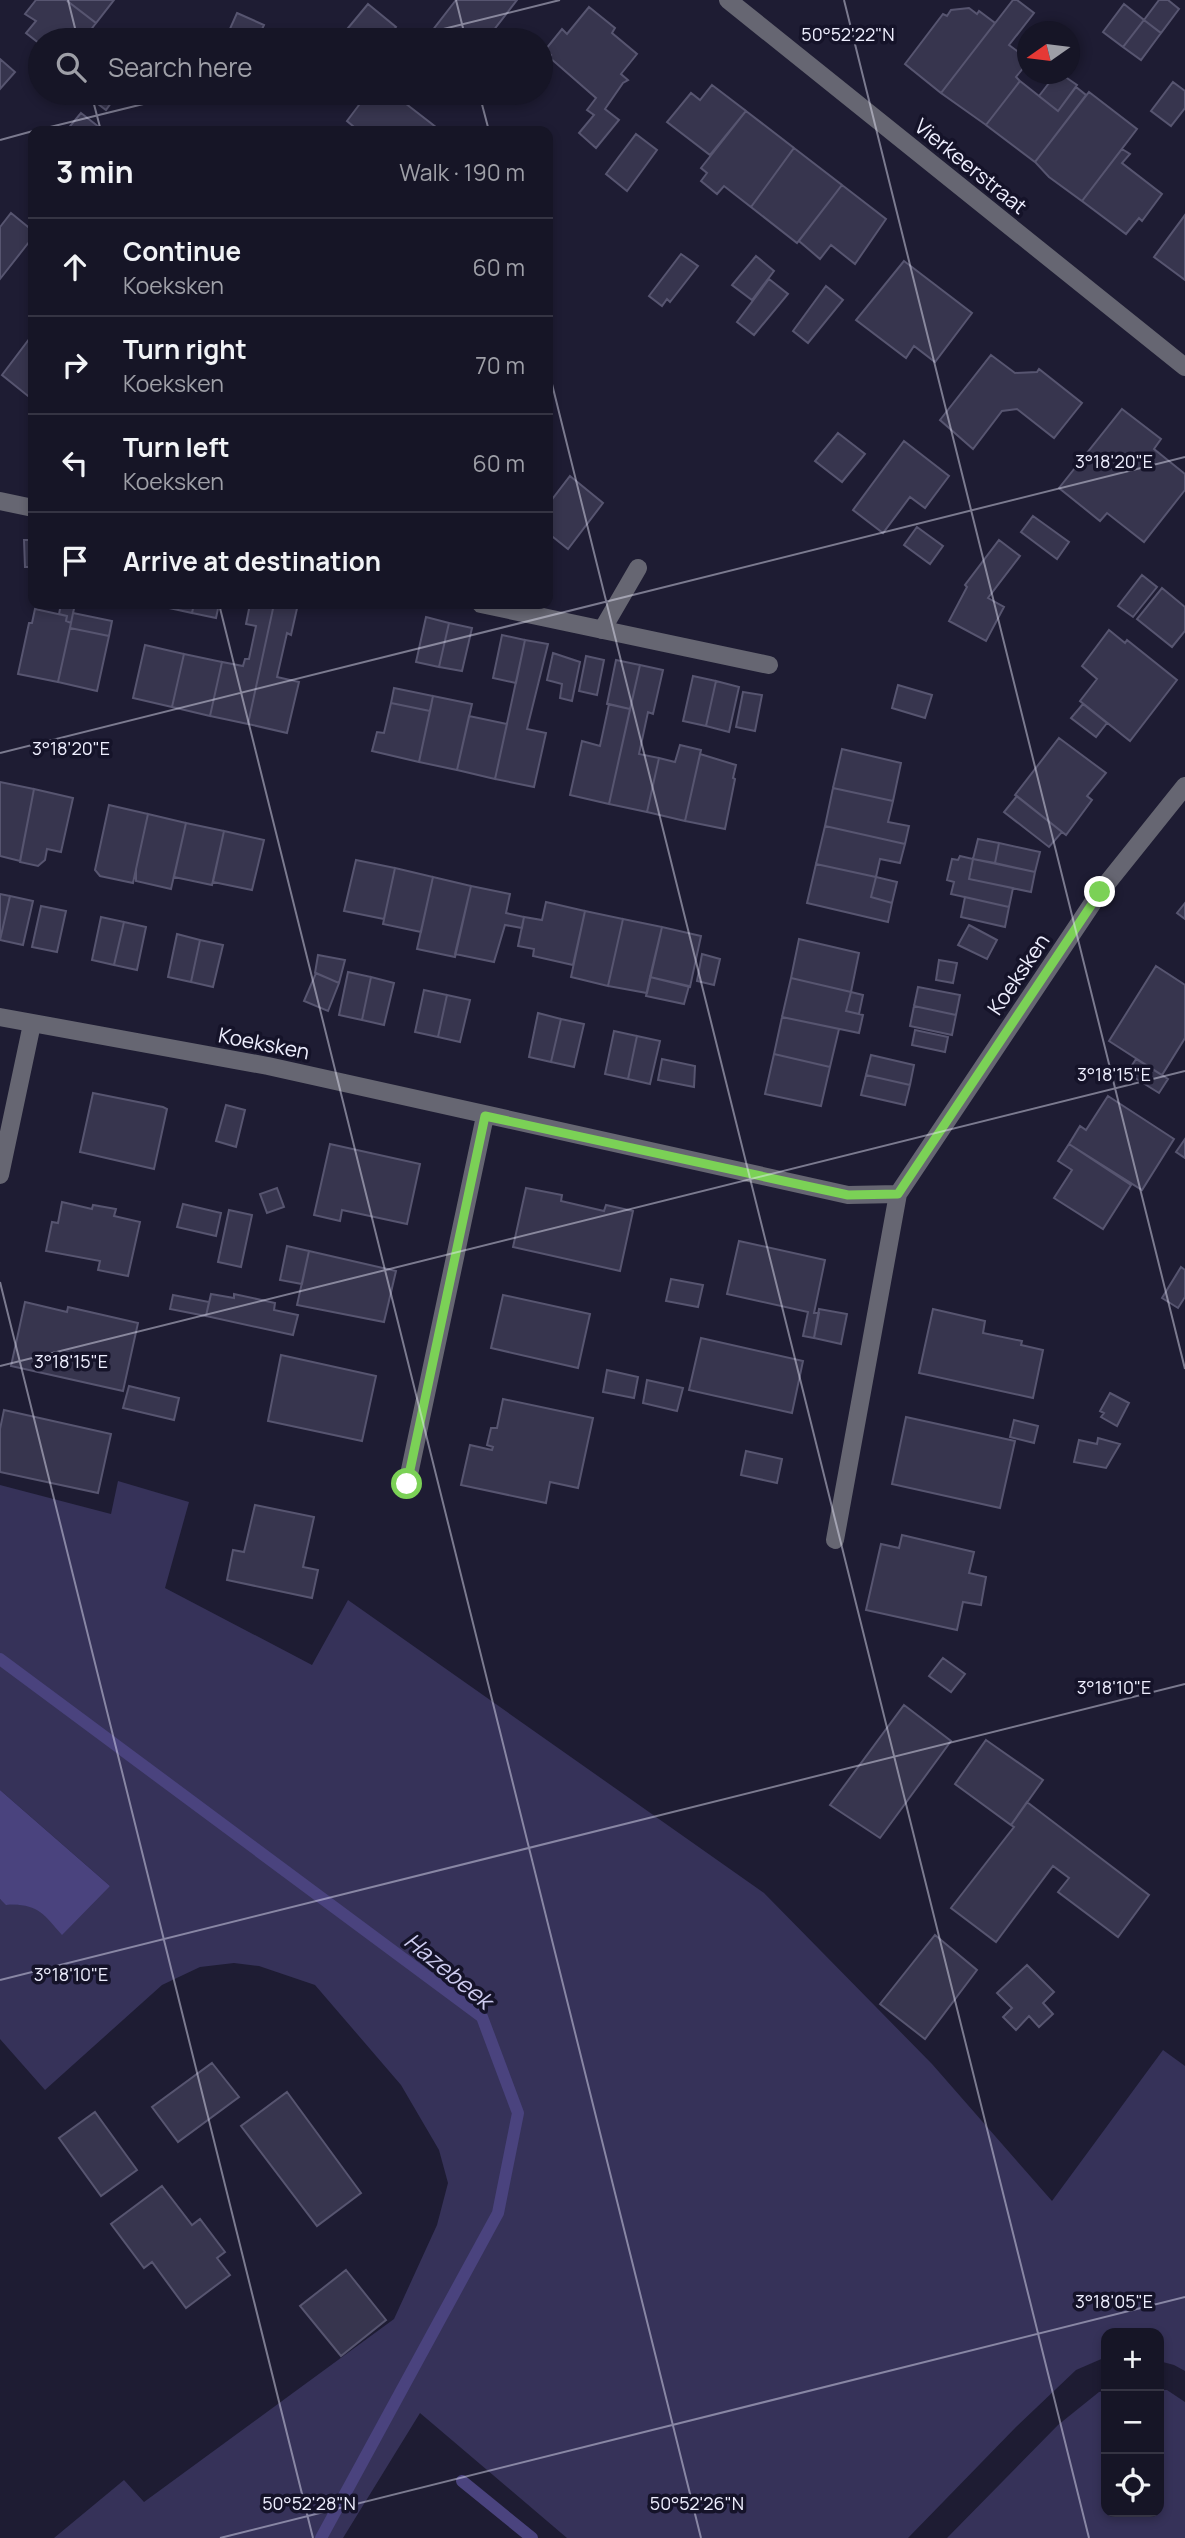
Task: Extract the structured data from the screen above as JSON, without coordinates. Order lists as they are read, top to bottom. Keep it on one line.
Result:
{"streets":{"street":["Vierkeerstraat","Koeksken"]},"water":["Hazebeek"],"north":"left","page":{"search":"Search here","heading":["3 min","Walk · 190 m"],"list":[["Continue","Koeksken","60 m"],["Turn right","Koeksken","70 m"],["Turn left","Koeksken","60 m"],"Arrive at destination"],"map_buttons":["+","−"]},"coordinates":["50°52'22\"N","3°18'20\"E","3°18'15\"E","3°18'10\"E","3°18'05\"E","50°52'28\"N","50°52'26\"N"]}
